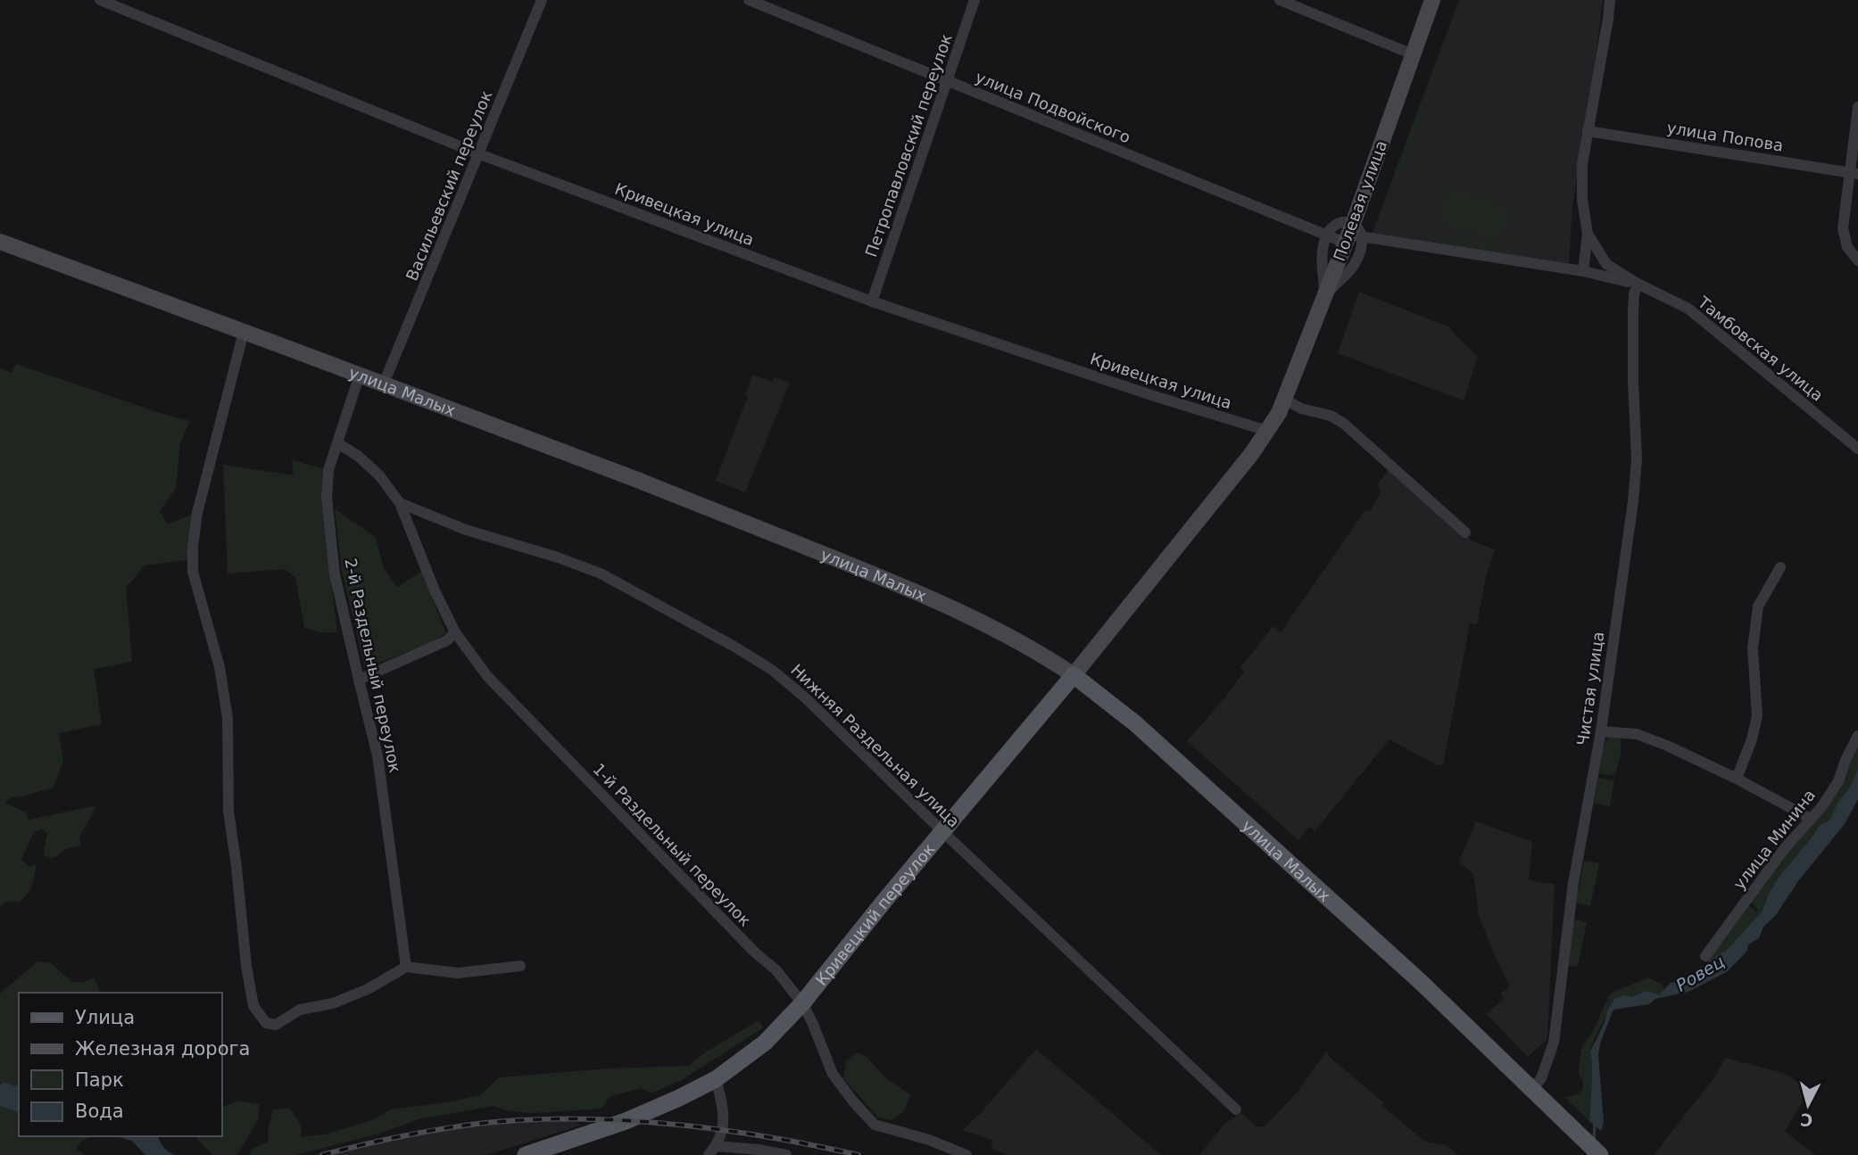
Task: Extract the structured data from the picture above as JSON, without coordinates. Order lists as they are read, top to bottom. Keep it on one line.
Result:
{"streets":{"main road":["улица Малых","Кривецкий переулок"],"street":["улица Подвойского","улица Попова","Петропавловский переулок","Васильевский переулок","Полевая улица","Кривецкая улица","Тамбовская улица","2-й Раздельный переулок","Чистая улица","Нижняя Раздельная улица","улица Минина","1-й Раздельный переулок"]},"crossings":[["улица Подвойского","Петропавловский переулок"],["улица Подвойского","Полевая улица"],["улица Подвойского","Тамбовская улица"],["улица Попова","Тамбовская улица"],["Петропавловский переулок","Кривецкая улица"],["Васильевский переулок","Кривецкая улица"],["Васильевский переулок","улица Малых"],["Полевая улица","Кривецкая улица"],["Полевая улица","Тамбовская улица"],["Полевая улица","улица Малых"],["Полевая улица","Кривецкий переулок"],["Тамбовская улица","Чистая улица"],["улица Малых","2-й Раздельный переулок"],["улица Малых","Чистая улица"],["улица Малых","Кривецкий переулок"],["Нижняя Раздельная улица","1-й Раздельный переулок"],["Нижняя Раздельная улица","Кривецкий переулок"],["1-й Раздельный переулок","Кривецкий переулок"]],"water":["Ровец"],"legend":["Улица","Железная дорога","Парк","Вода"],"north":"bottom"}
